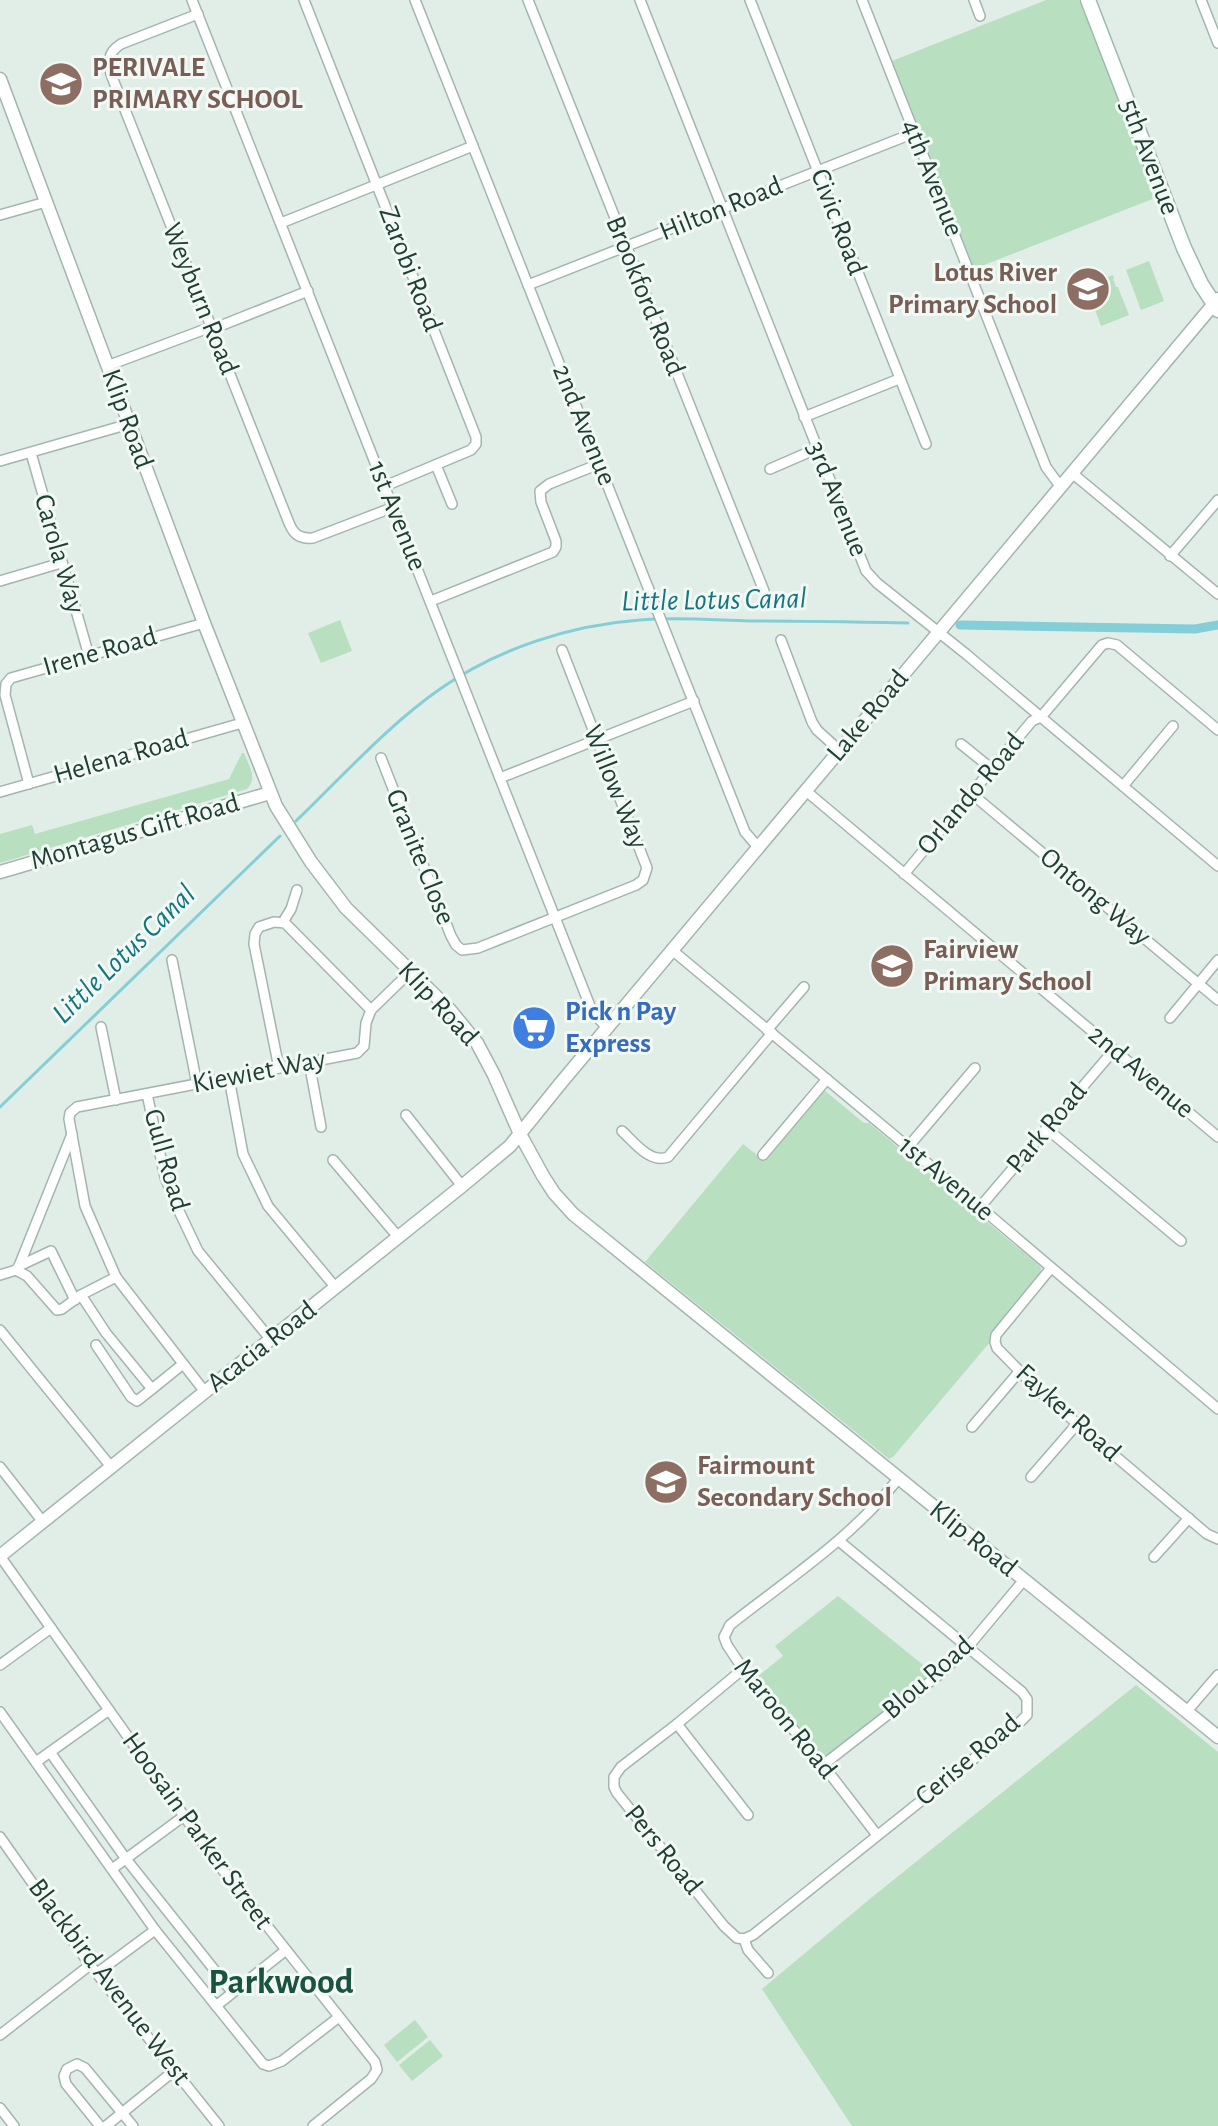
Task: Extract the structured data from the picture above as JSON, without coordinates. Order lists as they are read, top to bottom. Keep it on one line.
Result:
{"streets":{"main road":["5th Avenue"],"street":["4th Avenue","Hilton Road","Civic Road","Zarobi Road","Brookford Road","Weyburn Road","Klip Road","2nd Avenue","3rd Avenue","1st Avenue","Carola Way","Irene Road","Lake Road","Helena Road","Willow Way","Orlando Road","Montagus Gift Road","Granite Close","Ontong Way","Kiewiet Way","Park Road","Gull Road","Acacia Road","Fayker Road","Blou Road","Maroon Road","Cerise Road","Hoosain Parker Street","Pers Road","Blackbird Avenue West"]},"crossings":[["5th Avenue","Lake Road"],["4th Avenue","Hilton Road"],["4th Avenue","Lake Road"],["Hilton Road","Civic Road"],["Hilton Road","Brookford Road"],["Hilton Road","2nd Avenue"],["Hilton Road","3rd Avenue"],["Zarobi Road","1st Avenue"],["Weyburn Road","1st Avenue"],["Klip Road","Irene Road"],["Klip Road","Lake Road"],["Klip Road","Helena Road"],["Klip Road","Montagus Gift Road"],["Klip Road","Acacia Road"],["Klip Road","Blou Road"],["Klip Road","Maroon Road"],["2nd Avenue","Lake Road"],["2nd Avenue","Orlando Road"],["2nd Avenue","Park Road"],["3rd Avenue","Lake Road"],["3rd Avenue","Orlando Road"],["1st Avenue","Lake Road"],["1st Avenue","Willow Way"],["1st Avenue","Granite Close"],["1st Avenue","Park Road"],["1st Avenue","Fayker Road"],["Carola Way","Irene Road"],["Irene Road","Helena Road"],["Lake Road","Acacia Road"],["Willow Way","Granite Close"],["Orlando Road","Ontong Way"],["Kiewiet Way","Gull Road"],["Gull Road","Acacia Road"],["Acacia Road","Hoosain Parker Street"],["Blou Road","Maroon Road"],["Blou Road","Cerise Road"],["Maroon Road","Cerise Road"],["Maroon Road","Pers Road"],["Cerise Road","Pers Road"]],"districts":["Parkwood"],"water":["Little Lotus Canal"],"places":{"school or university":["PERIVALE PRIMARY SCHOOL","Lotus River Primary School","Fairview Primary School","Fairmount Secondary School"],"supermarket":["Pick n Pay Express"]}}
